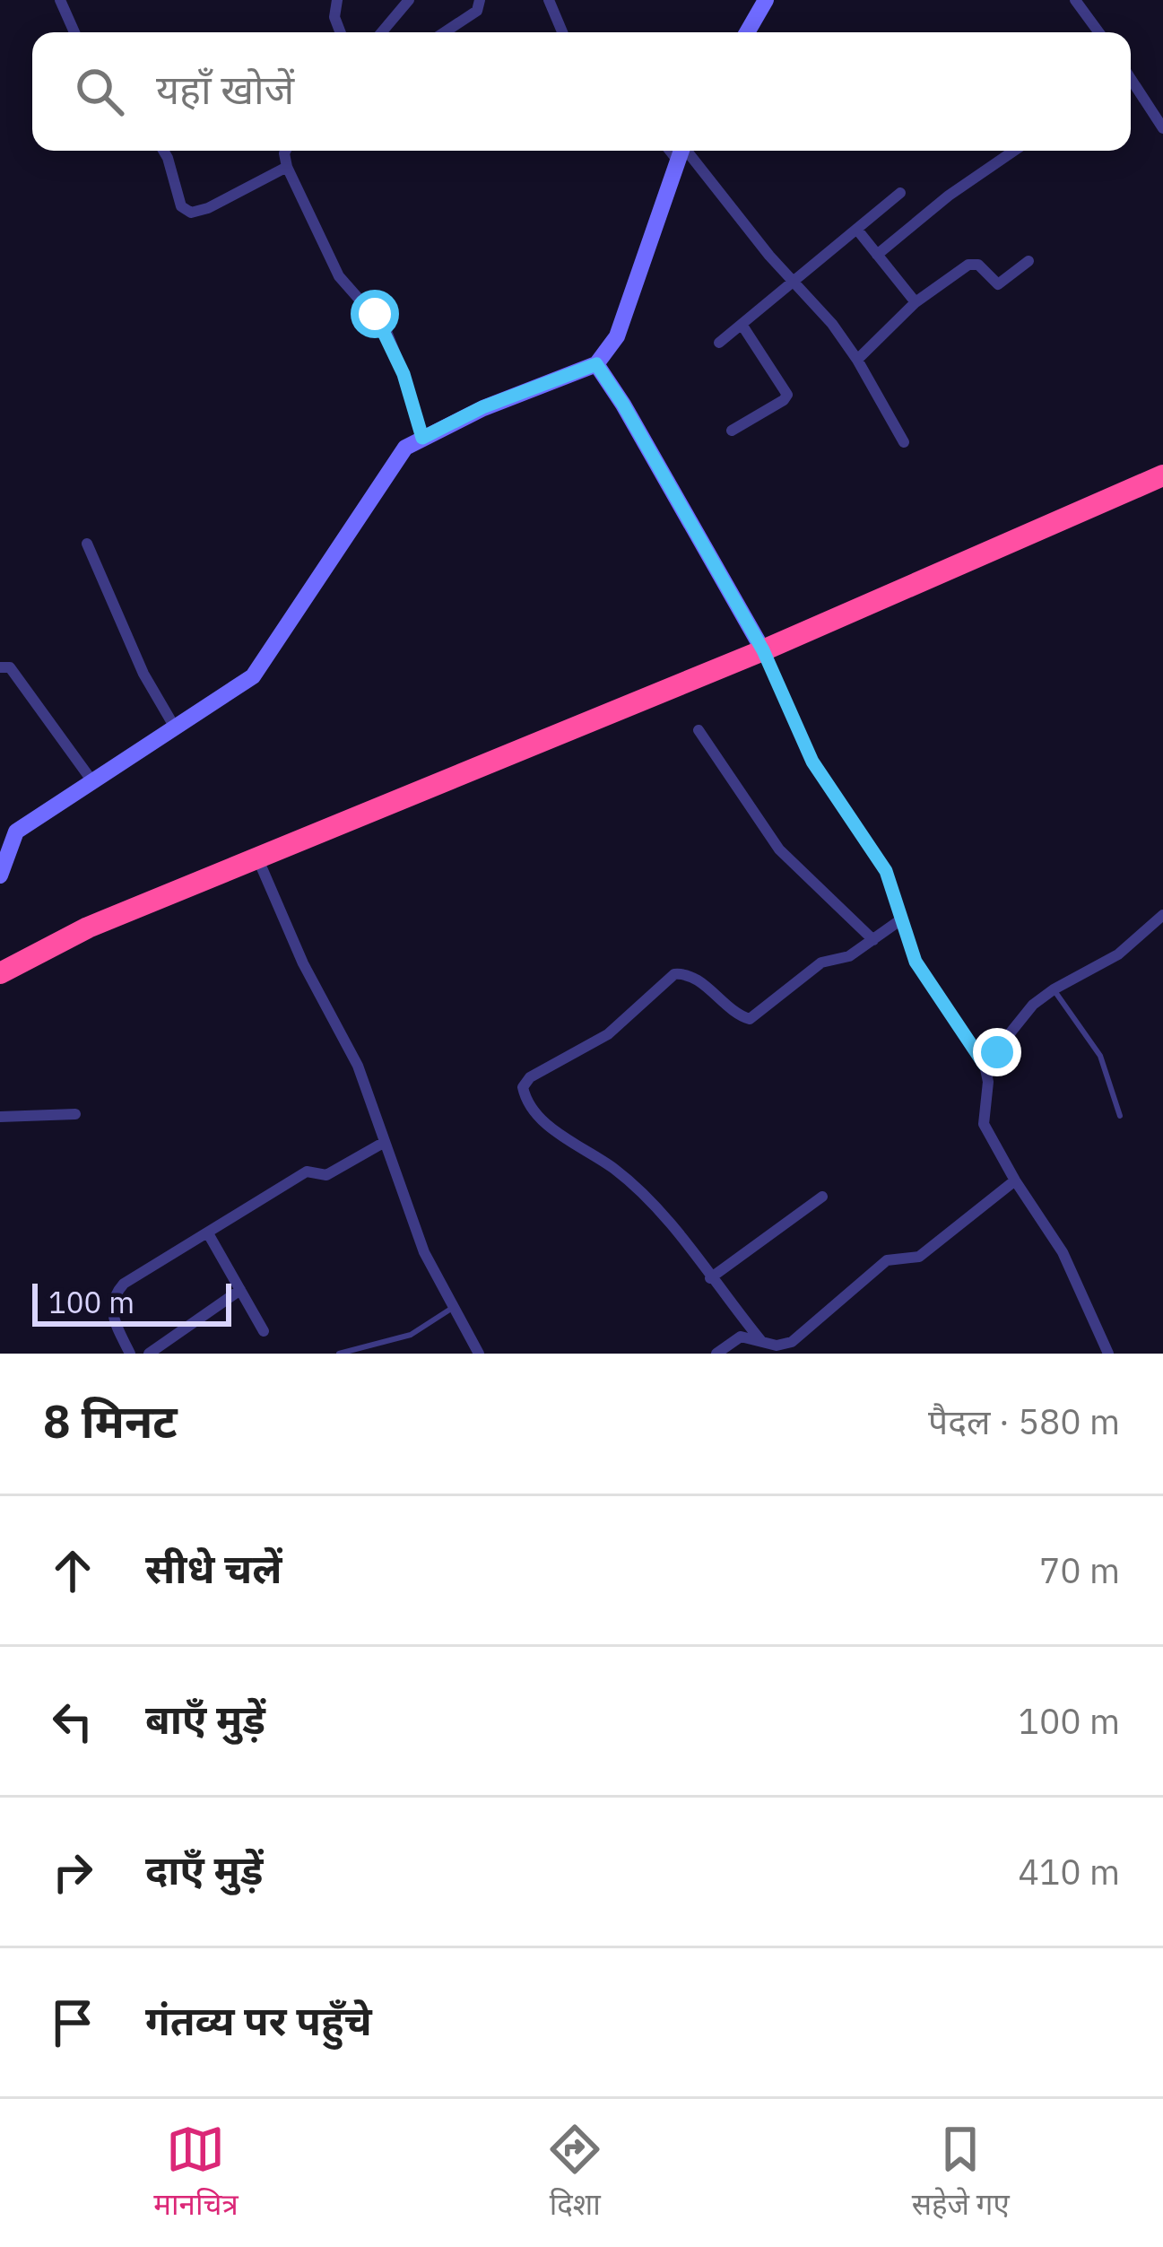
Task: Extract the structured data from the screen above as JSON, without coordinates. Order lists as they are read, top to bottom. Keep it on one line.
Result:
{"scale_bar":"100 m","page":{"search":"यहाँ खोजें","scale":"100 m","heading":["8 मिनट","पैदल · 580 m"],"list":[["सीधे चलें","70 m"],["बाएँ मुड़ें","100 m"],["दाएँ मुड़ें","410 m"],"गंतव्य पर पहुँचे"],"nav":["मानचित्र","दिशा","सहेजे गए"]}}
